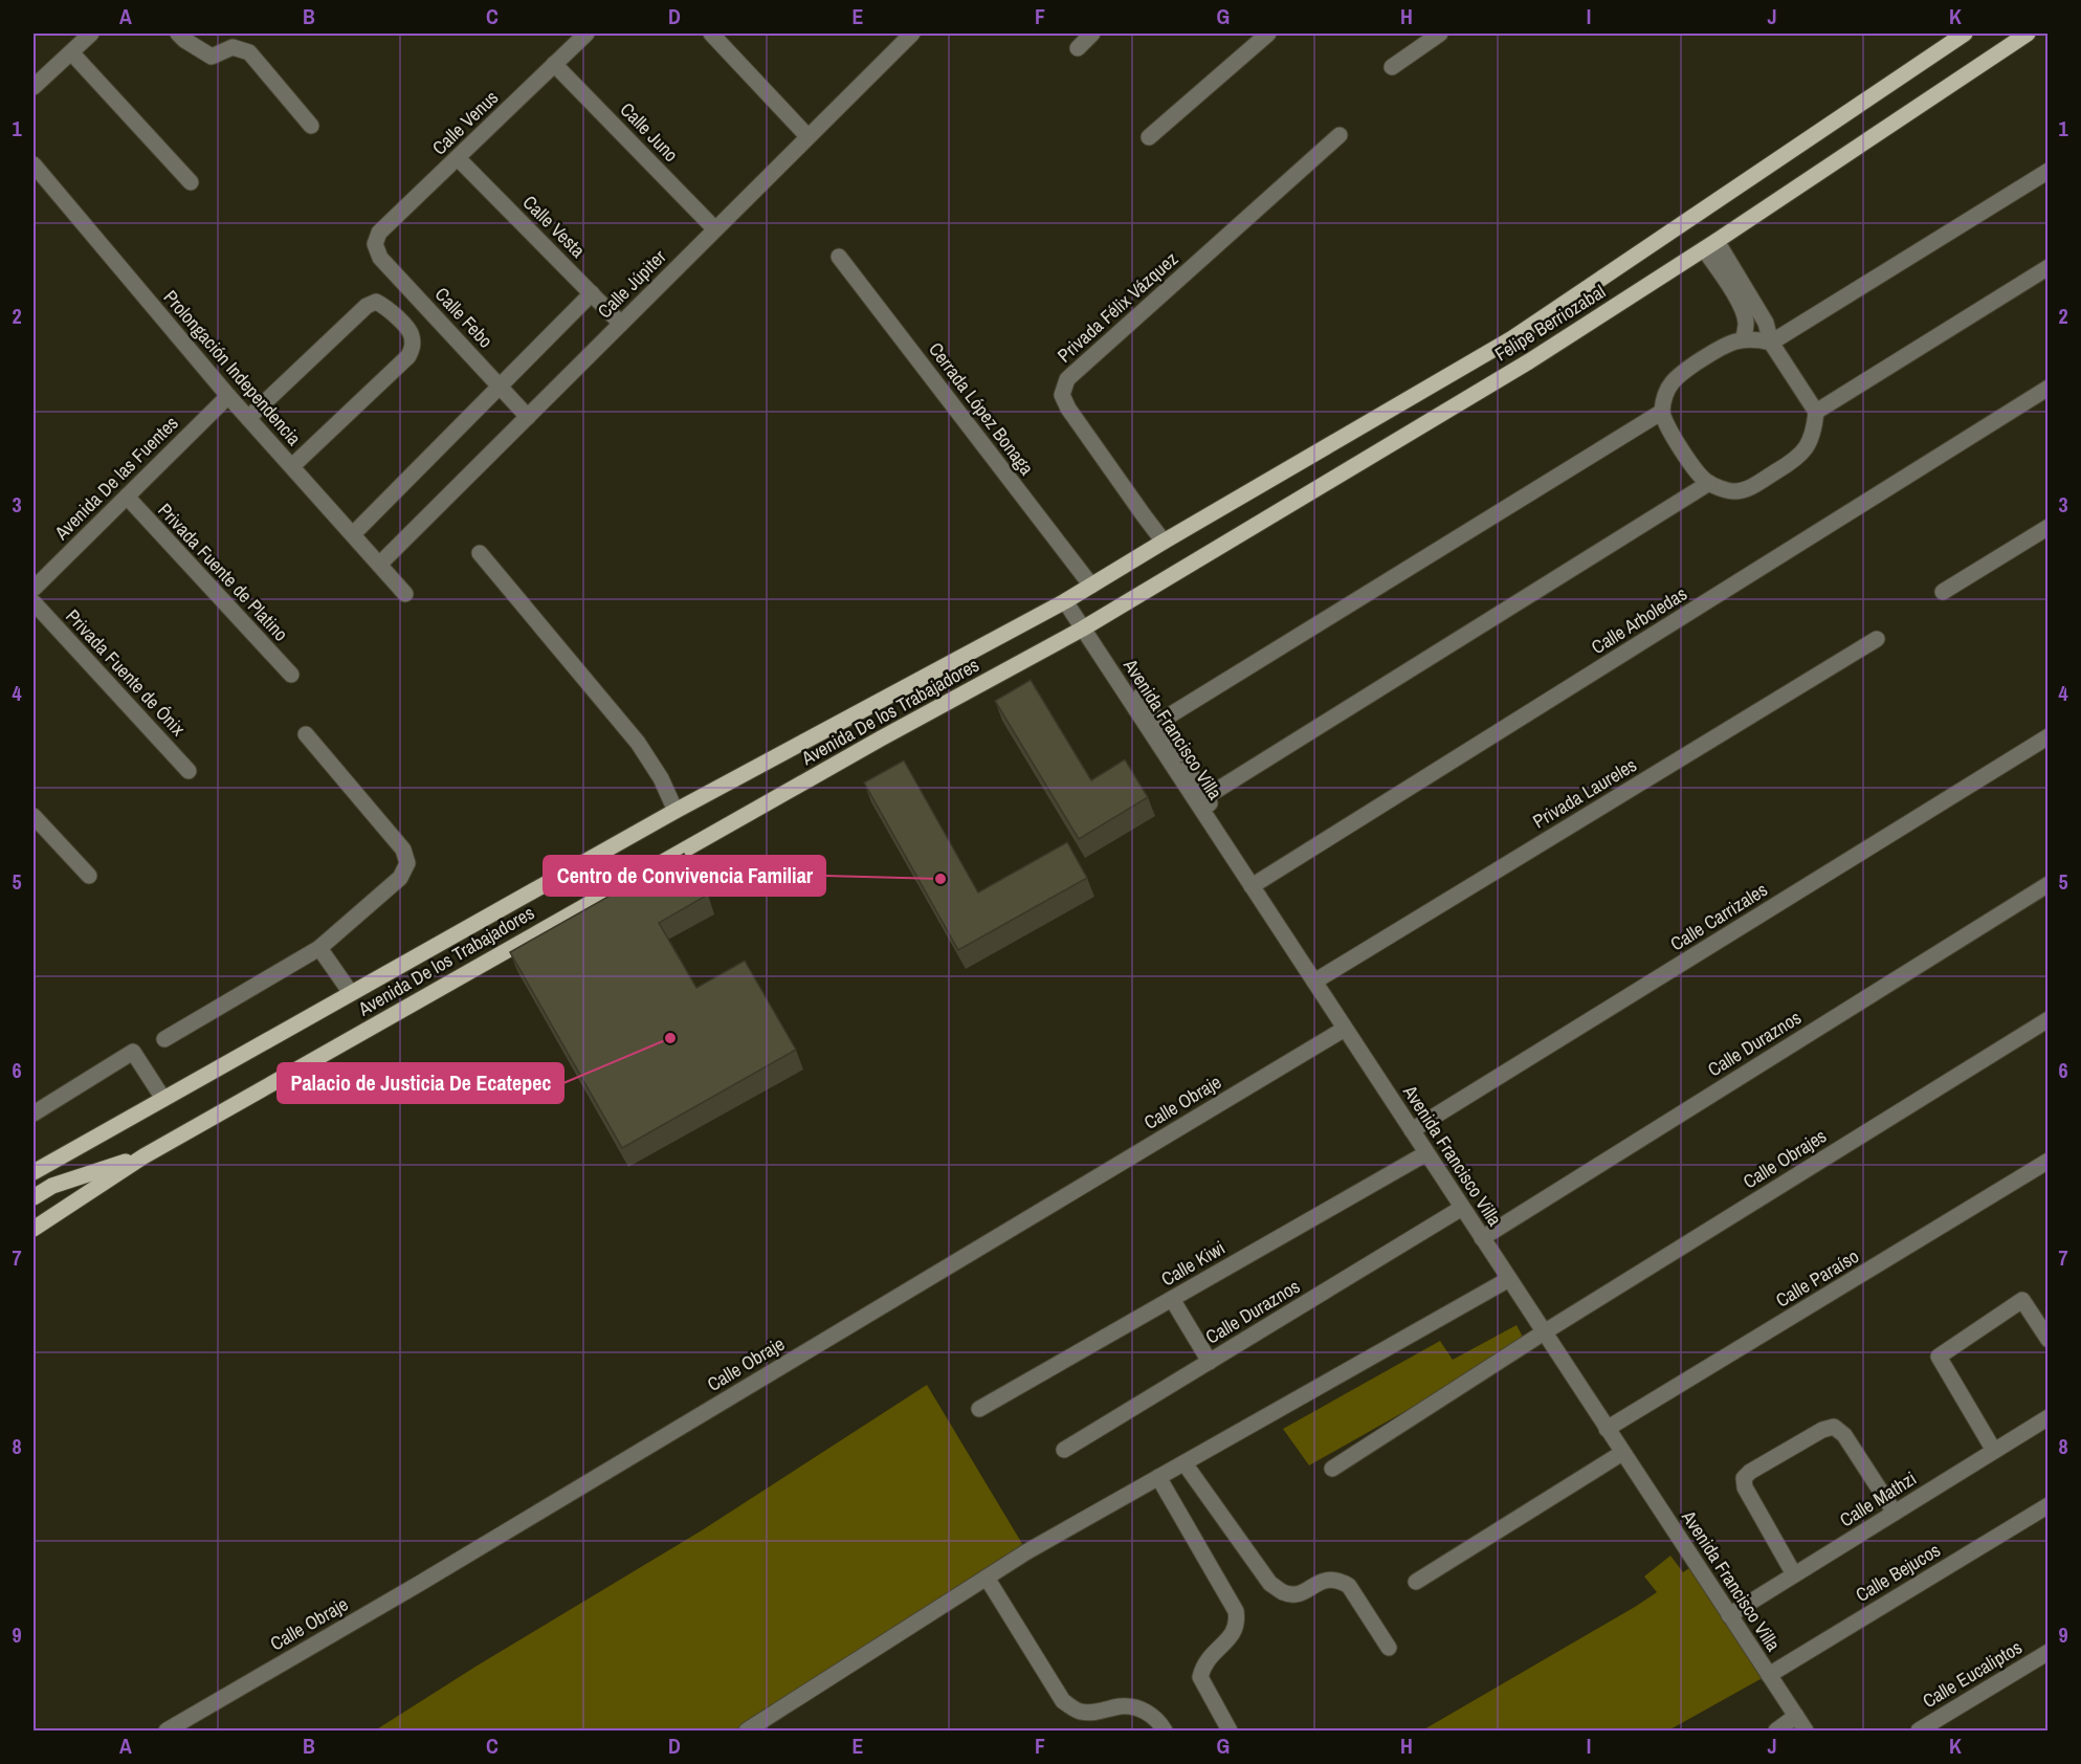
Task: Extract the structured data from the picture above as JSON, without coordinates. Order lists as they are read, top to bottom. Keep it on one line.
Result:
{"streets":{"main road":["Felipe Berriozabal","Avenida De los Trabajadores"],"street":["Calle Venus","Calle Juno","Calle Vesta","Calle Júpiter","Privada Félix Vázquez","Calle Febo","Prolongación Independencia","Cerrada López Bonaga","Avenida De las Fuentes","Privada Fuente de Platino","Calle Arboledas","Privada Fuente de Ónix","Avenida Francisco Villa","Privada Laureles","Calle Carrizales","Calle Duraznos","Calle Obraje","Calle Obrajes","Calle Kiwi","Calle Paraíso","Calle Mathzi","Calle Bejucos","Calle Eucaliptos"]},"crossings":[["Calle Venus","Calle Juno"],["Calle Venus","Calle Vesta"],["Calle Venus","Calle Febo"],["Calle Juno","Calle Júpiter"],["Calle Vesta","Calle Júpiter"],["Calle Júpiter","Calle Febo"],["Calle Júpiter","Prolongación Independencia"],["Privada Félix Vázquez","Felipe Berriozabal"],["Felipe Berriozabal","Cerrada López Bonaga"],["Felipe Berriozabal","Avenida De los Trabajadores"],["Felipe Berriozabal","Avenida Francisco Villa"],["Prolongación Independencia","Avenida De las Fuentes"],["Avenida De las Fuentes","Privada Fuente de Platino"],["Calle Arboledas","Avenida Francisco Villa"],["Avenida De los Trabajadores","Avenida Francisco Villa"],["Avenida Francisco Villa","Privada Laureles"],["Avenida Francisco Villa","Calle Carrizales"],["Avenida Francisco Villa","Calle Duraznos"],["Avenida Francisco Villa","Calle Obraje"],["Avenida Francisco Villa","Calle Obrajes"],["Avenida Francisco Villa","Calle Kiwi"],["Avenida Francisco Villa","Calle Paraíso"],["Avenida Francisco Villa","Calle Mathzi"],["Avenida Francisco Villa","Calle Bejucos"]],"places":["Centro de Convivencia Familiar","Palacio de Justicia De Ecatepec"],"grid":{"columns":["A","B","C","D","E","F","G","H","I","J","K"],"rows":["1","2","3","4","5","6","7","8","9"]}}
